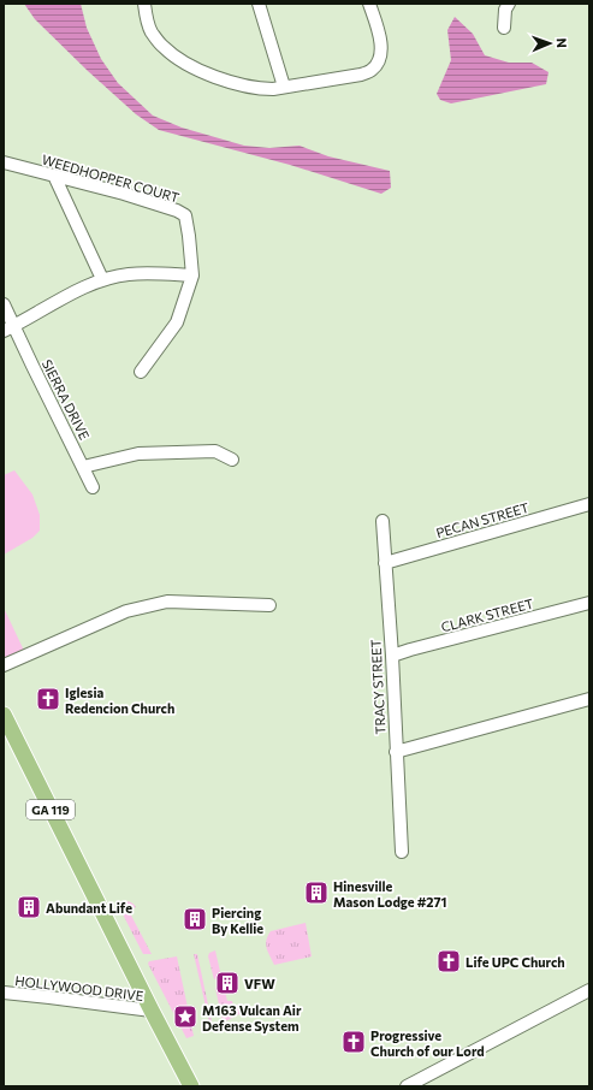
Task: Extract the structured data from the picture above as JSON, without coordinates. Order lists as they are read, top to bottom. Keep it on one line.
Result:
{"streets":{"main road":["GA 119"],"street":["WEEDHOPPER COURT","SIERRA DRIVE","PECAN STREET","CLARK STREET","TRACY STREET","HOLLYWOOD DRIVE"]},"crossings":[["PECAN STREET","TRACY STREET"],["CLARK STREET","TRACY STREET"],["GA 119","HOLLYWOOD DRIVE"]],"places":{"church":["Iglesia Redencion Church","Life UPC Church","Progressive Church of our Lord"],"building":["Hinesville Mason Lodge #271","Abundant Life","Piercing By Kellie","VFW"],"place":["M163 Vulcan Air Defense System"]},"north":"right"}
